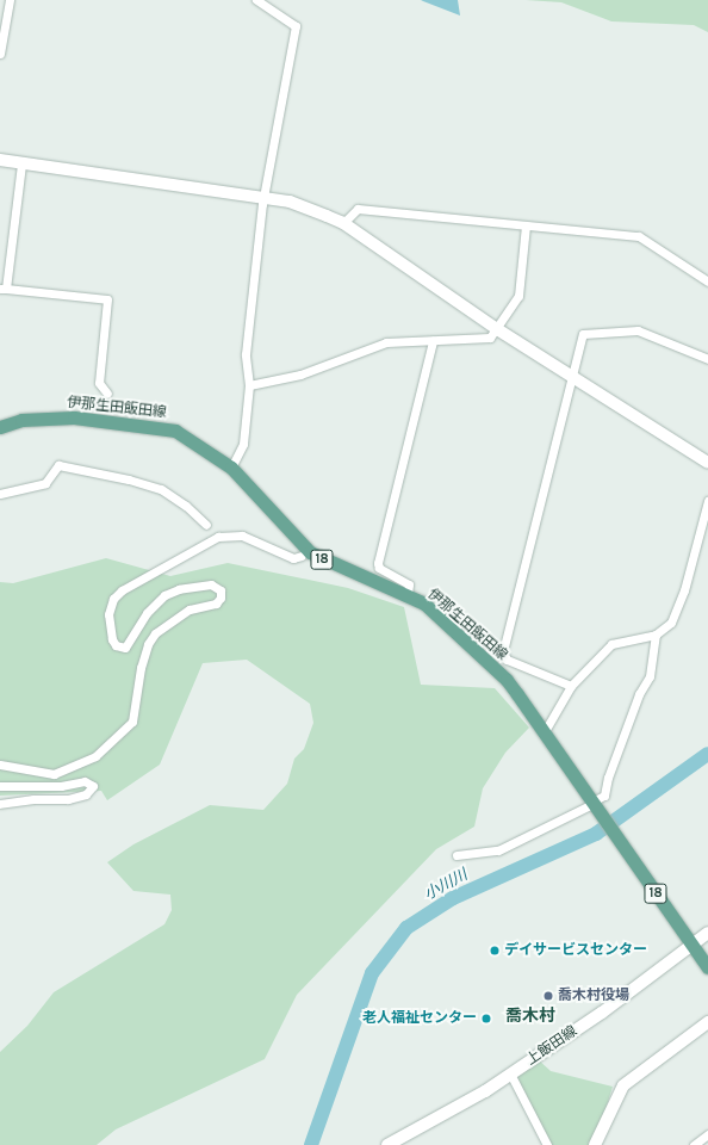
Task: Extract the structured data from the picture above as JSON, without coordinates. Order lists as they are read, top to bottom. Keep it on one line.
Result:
{"streets":{"main road":["伊那生田飯田線","18"],"street":["上飯田線"]},"crossings":[["伊那生田飯田線","上飯田線"]],"districts":["喬木村"],"water":["小川川"],"places":["デイサービスセンター","喬木村役場","老人福祉センター"]}
